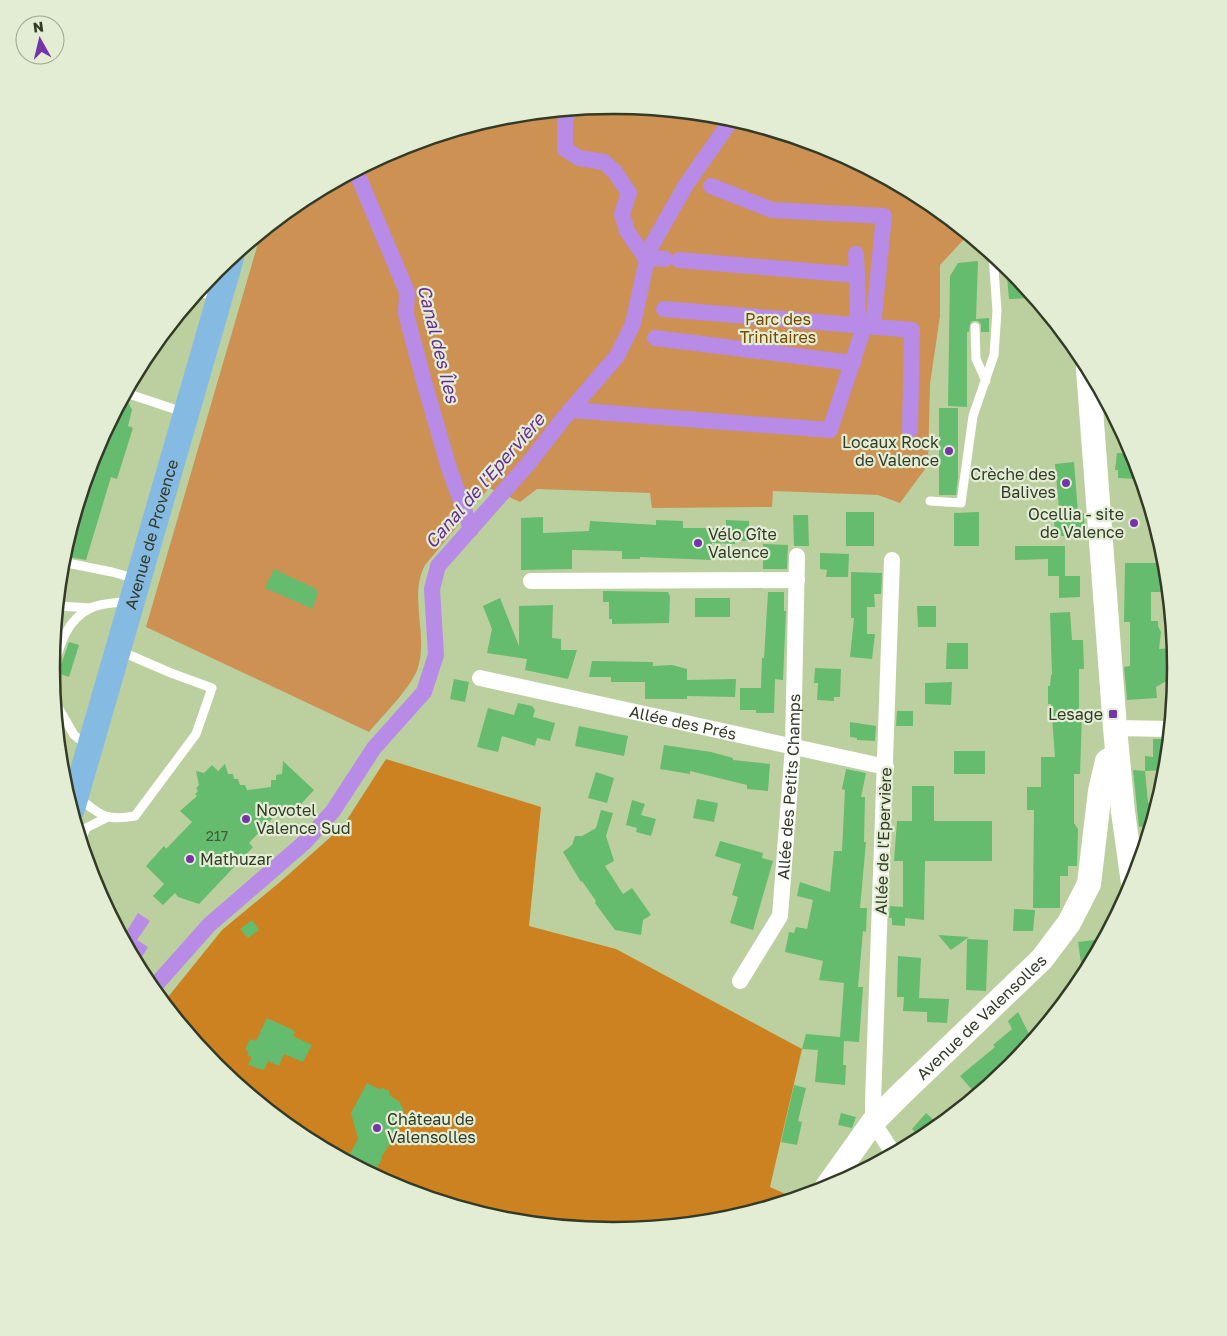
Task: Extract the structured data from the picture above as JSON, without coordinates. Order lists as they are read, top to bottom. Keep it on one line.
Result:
{"streets":{"main road":["Avenue de Provence"],"street":["Allée des Prés","Allée des Petits Champs","Allée de l'Epervière","Avenue de Valensolles"]},"crossings":[["Allée des Prés","Allée des Petits Champs"],["Allée des Prés","Allée de l'Epervière"],["Allée de l'Epervière","Avenue de Valensolles"]],"water":["Canal des Îles","Canal de l'Epervière"],"parks":["Parc des Trinitaires"],"places":{"other":["Locaux Rock de Valence","Crèche des Balives","Ocellia - site de Valence","Vélo Gîte Valence","Novotel Valence Sud","Mathuzar","Château de Valensolles"],"transit":["Lesage"]},"house_numbers":["217"],"north":"top"}
